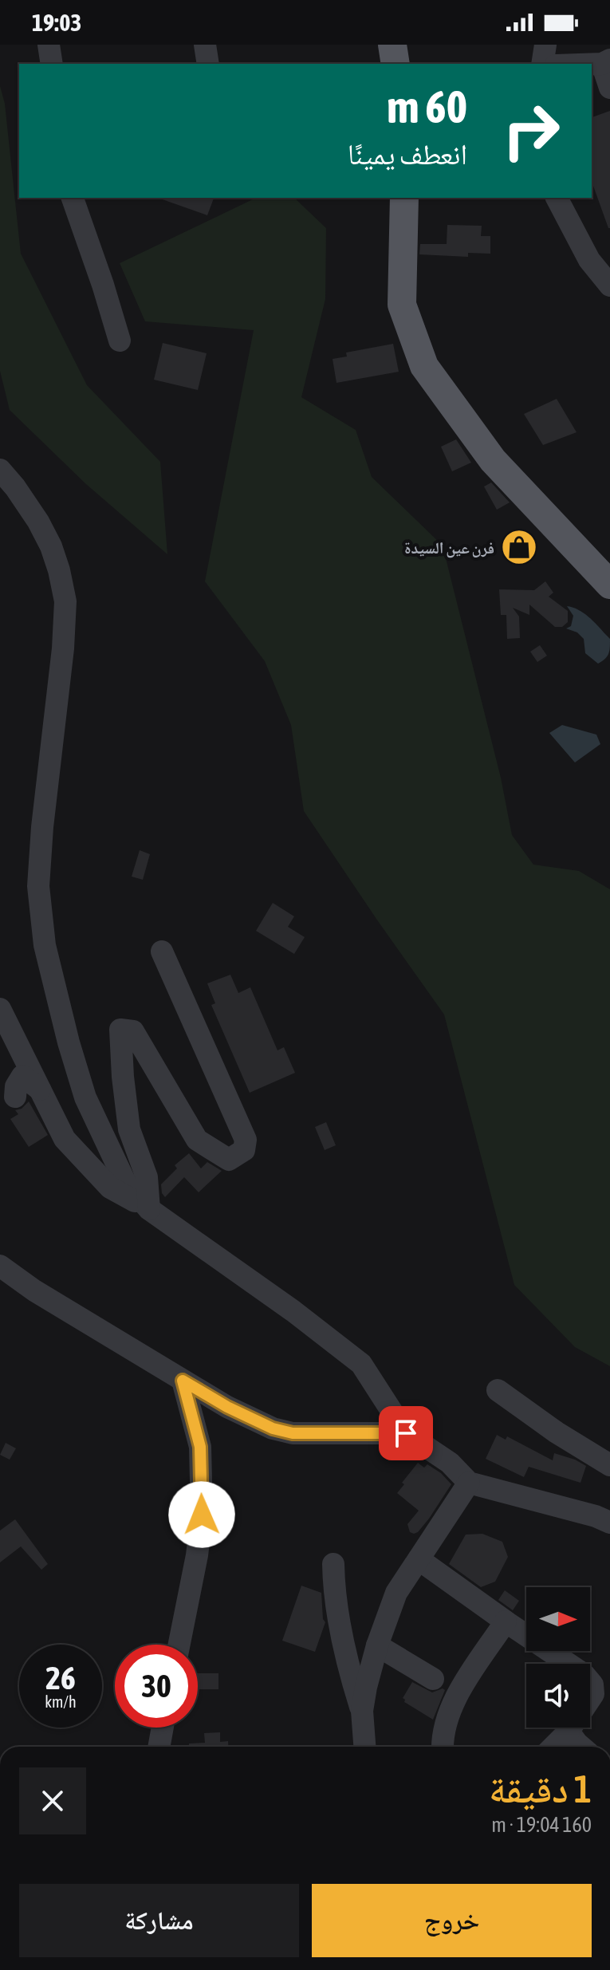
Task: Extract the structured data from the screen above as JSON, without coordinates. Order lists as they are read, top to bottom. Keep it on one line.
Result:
{"places":{"shop":["فرن عين السيدة"]},"north":"right","page":{"status":"19:03","turn":["60 m","انعطف يمينًا"],"speed":"26 km/h","limit":"30","heading":["1 دقيقة","160 m · 19:04"],"buttons":["خروج","مشاركة"]}}
